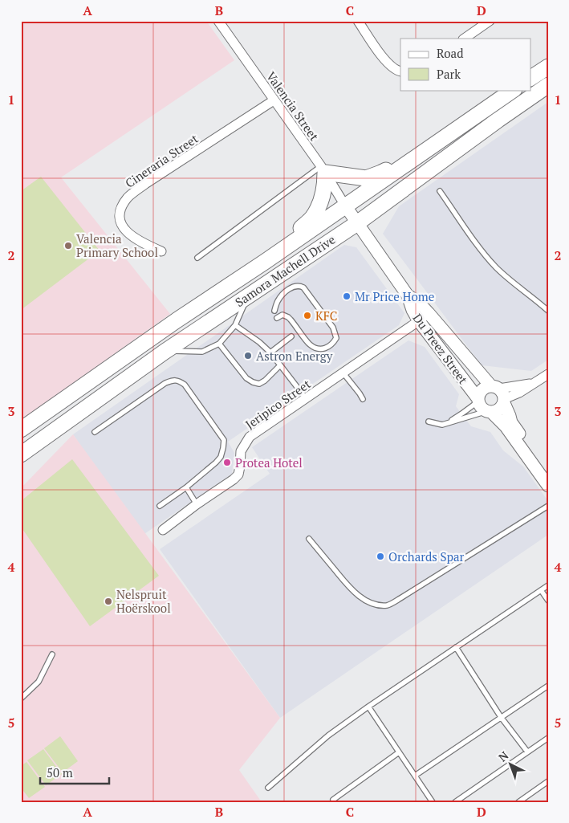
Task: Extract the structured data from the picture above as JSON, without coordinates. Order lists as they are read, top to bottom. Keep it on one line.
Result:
{"streets":{"main road":["Samora Machell Drive"],"street":["Valencia Street","Cineraria Street","Du Preez Street","Jeripico Street"]},"crossings":[["Valencia Street","Cineraria Street"],["Valencia Street","Samora Machell Drive"],["Valencia Street","Du Preez Street"],["Samora Machell Drive","Du Preez Street"],["Du Preez Street","Jeripico Street"]],"places":["Valencia Primary School","Mr Price Home","KFC","Astron Energy","Protea Hotel","Orchards Spar","Nelspruit Hoërskool"],"legend":["Road","Park"],"scale_bar":"50 m","north":"top left","grid":{"columns":["A","B","C","D"],"rows":["1","2","3","4","5"]}}
